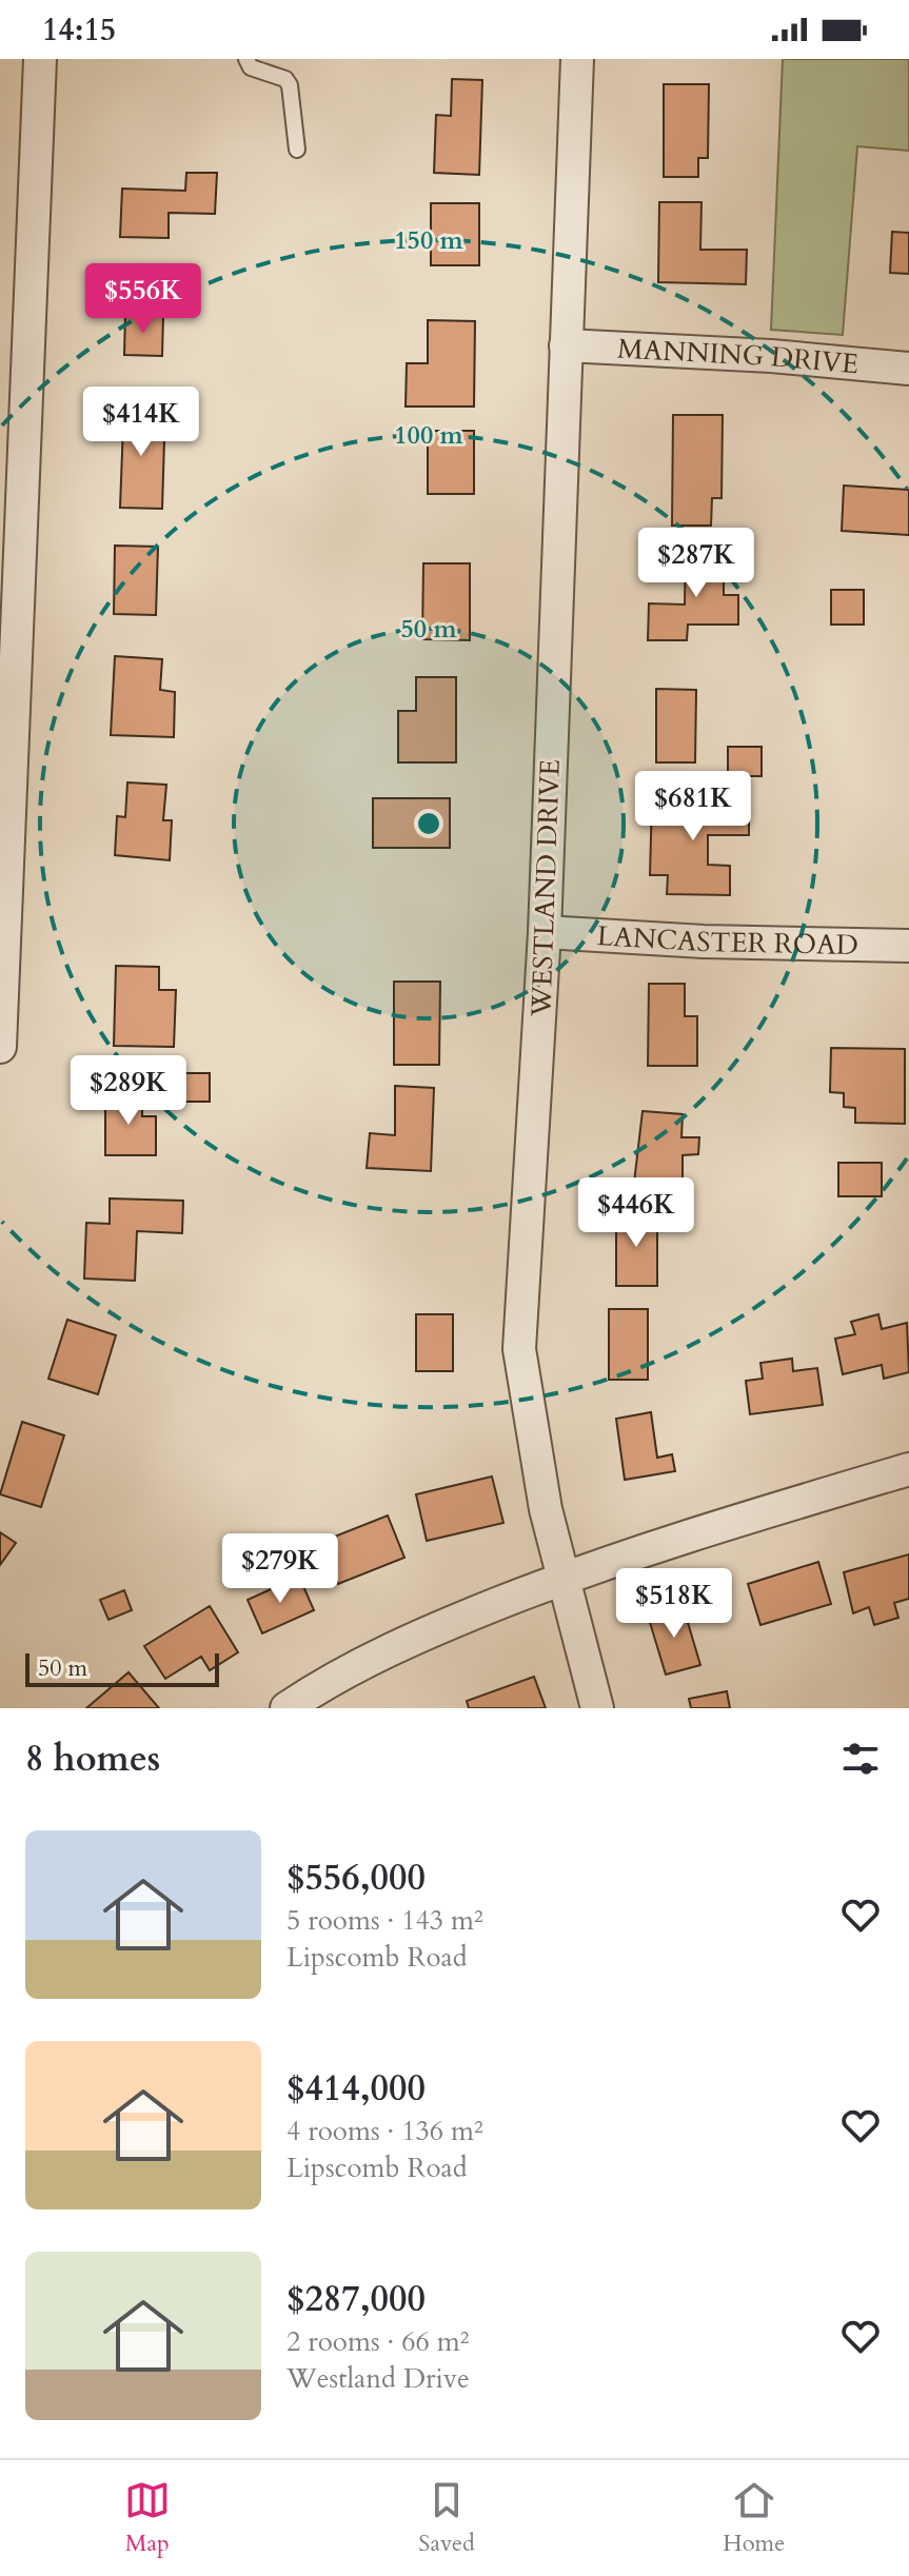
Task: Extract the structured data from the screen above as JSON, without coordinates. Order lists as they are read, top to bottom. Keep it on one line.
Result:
{"streets":{"street":["MANNING DRIVE","WESTLAND DRIVE","LANCASTER ROAD"]},"crossings":[["MANNING DRIVE","WESTLAND DRIVE"],["WESTLAND DRIVE","LANCASTER ROAD"]],"scale_bar":"50 m","page":{"status":"14:15","price":["$556K","$414K","$287K","$681K","$289K","$446K","$279K","$518K"],"scale":"50 m","heading":"8 homes","list":[{"name":"$556,000","note":"5 rooms · 143 m² · Lipscomb Road"},{"name":"$414,000","note":"4 rooms · 136 m² · Lipscomb Road"},{"name":"$287,000","note":"2 rooms · 66 m² · Westland Drive"}],"tabs":["Map","Saved","Home"]},"rings":["150 m","100 m","50 m"]}
